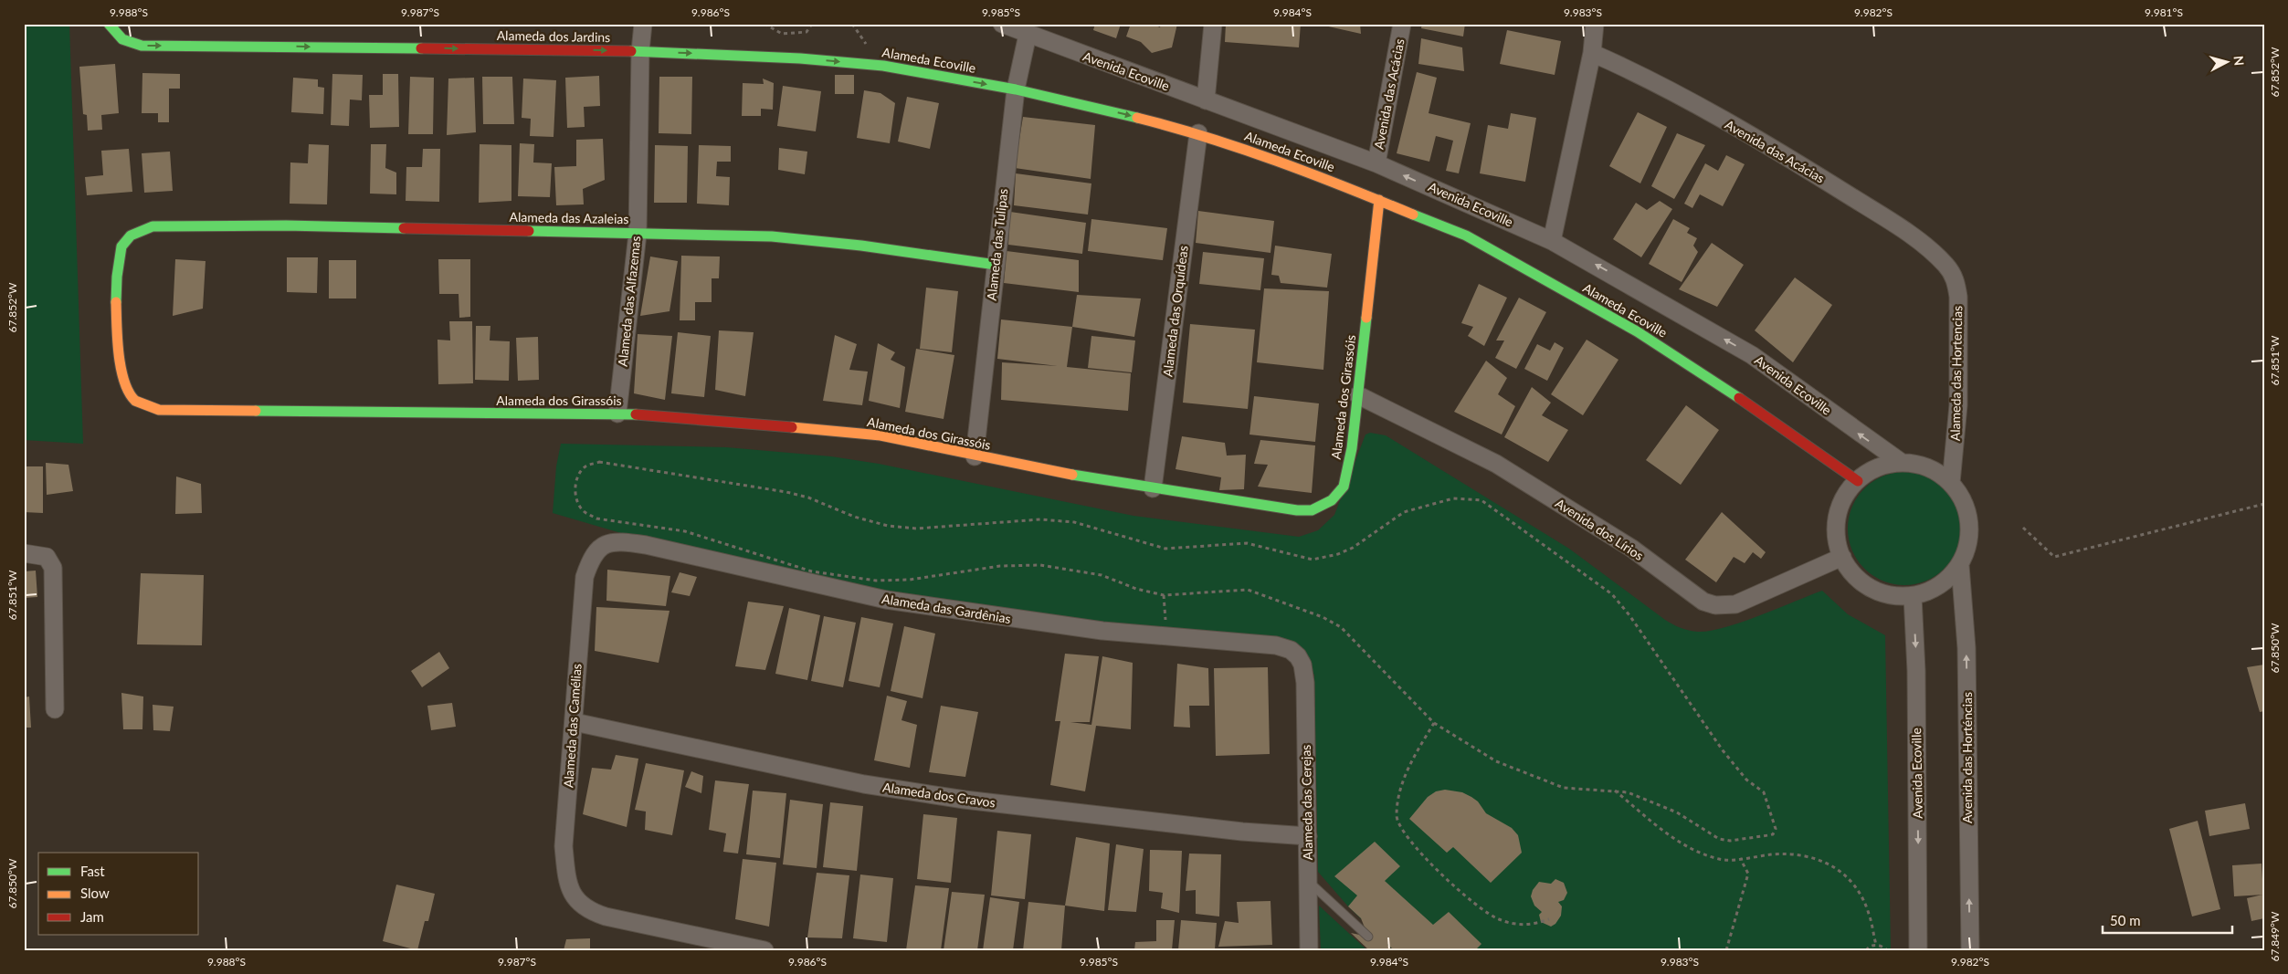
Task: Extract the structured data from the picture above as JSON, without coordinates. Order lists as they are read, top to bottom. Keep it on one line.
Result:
{"streets":{"street":["Alameda dos Jardins","Alameda Ecoville","Avenida Ecoville","Avenida das Acácias","Alameda das Azaleias","Alameda das Tulipas","Alameda das Alfazemas","Alameda das Orquídeas","Alameda das Hortencias","Alameda dos Girassóis","Avenida dos Lírios","Alameda das Gardênias","Alameda das Camélias","Avenida das Horténcias","Alameda dos Cravos","Alameda das Cerejas"]},"crossings":[["Alameda dos Jardins","Alameda Ecoville"],["Alameda dos Jardins","Alameda das Alfazemas"],["Alameda Ecoville","Avenida Ecoville"],["Alameda Ecoville","Alameda das Tulipas"],["Alameda Ecoville","Alameda das Alfazemas"],["Alameda Ecoville","Alameda das Orquídeas"],["Alameda Ecoville","Alameda das Hortencias"],["Alameda Ecoville","Alameda dos Girassóis"],["Alameda Ecoville","Avenida dos Lírios"],["Alameda Ecoville","Avenida das Horténcias"],["Avenida Ecoville","Avenida das Acácias"],["Avenida Ecoville","Alameda das Tulipas"],["Avenida Ecoville","Alameda das Hortencias"],["Avenida Ecoville","Avenida dos Lírios"],["Avenida Ecoville","Avenida das Horténcias"],["Avenida das Acácias","Alameda das Hortencias"],["Alameda das Azaleias","Alameda das Tulipas"],["Alameda das Azaleias","Alameda das Alfazemas"],["Alameda das Azaleias","Alameda dos Girassóis"],["Alameda das Tulipas","Alameda dos Girassóis"],["Alameda das Alfazemas","Alameda dos Girassóis"],["Alameda das Orquídeas","Alameda dos Girassóis"],["Alameda das Hortencias","Avenida dos Lírios"],["Alameda das Hortencias","Avenida das Horténcias"],["Alameda dos Girassóis","Avenida dos Lírios"],["Avenida dos Lírios","Avenida das Horténcias"],["Alameda das Gardênias","Alameda das Camélias"],["Alameda das Gardênias","Alameda das Cerejas"],["Alameda das Camélias","Alameda dos Cravos"],["Alameda dos Cravos","Alameda das Cerejas"]],"one_way":["Alameda dos Jardins","Alameda Ecoville","Avenida das Horténcias"],"legend":["Fast","Slow","Jam"],"scale_bar":"50 m","north":"right","coordinates":["9.988°S","9.987°S","9.986°S","9.985°S","9.984°S","9.983°S","9.982°S","9.981°S","67.852°W","67.851°W","67.850°W","67.849°W"]}
